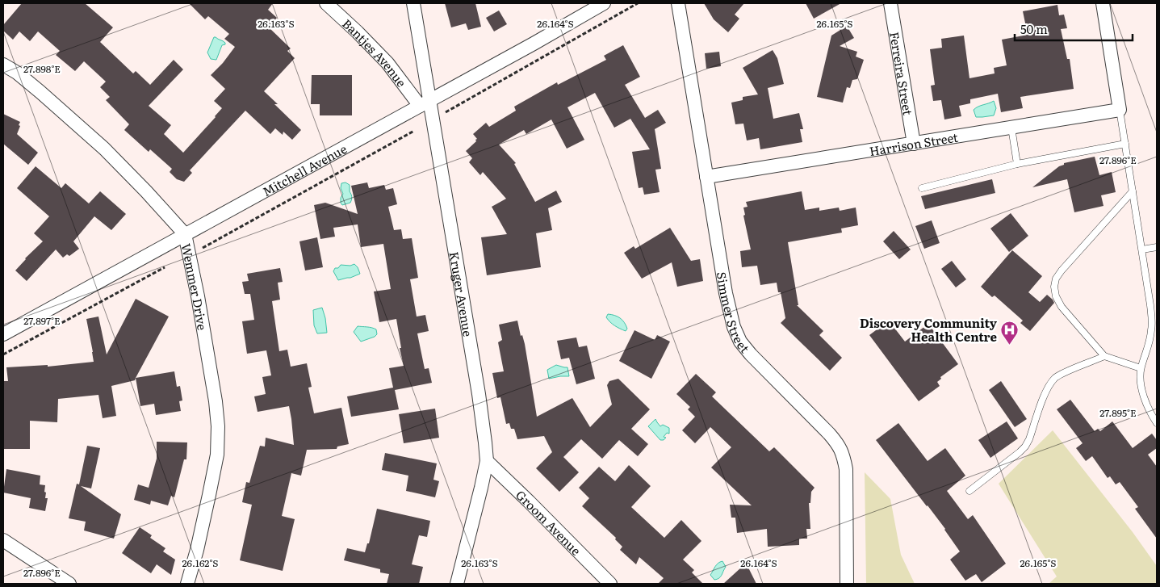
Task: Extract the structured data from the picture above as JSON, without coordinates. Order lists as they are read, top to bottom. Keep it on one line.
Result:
{"streets":{"street":["Bantjes Avenue","Ferreira Street","Harrison Street","Mitchell Avenue","Wemmer Drive","Kruger Avenue","Simmer Street","Groom Avenue"]},"crossings":[["Bantjes Avenue","Mitchell Avenue"],["Bantjes Avenue","Kruger Avenue"],["Ferreira Street","Harrison Street"],["Harrison Street","Simmer Street"],["Mitchell Avenue","Wemmer Drive"],["Mitchell Avenue","Kruger Avenue"],["Kruger Avenue","Groom Avenue"]],"places":{"hospital":["Discovery Community Health Centre"]},"scale_bar":"50 m","coordinates":["26.164°S","26.163°S","26.165°S","27.898°E","27.896°E","27.897°E","27.895°E","26.162°S"]}
